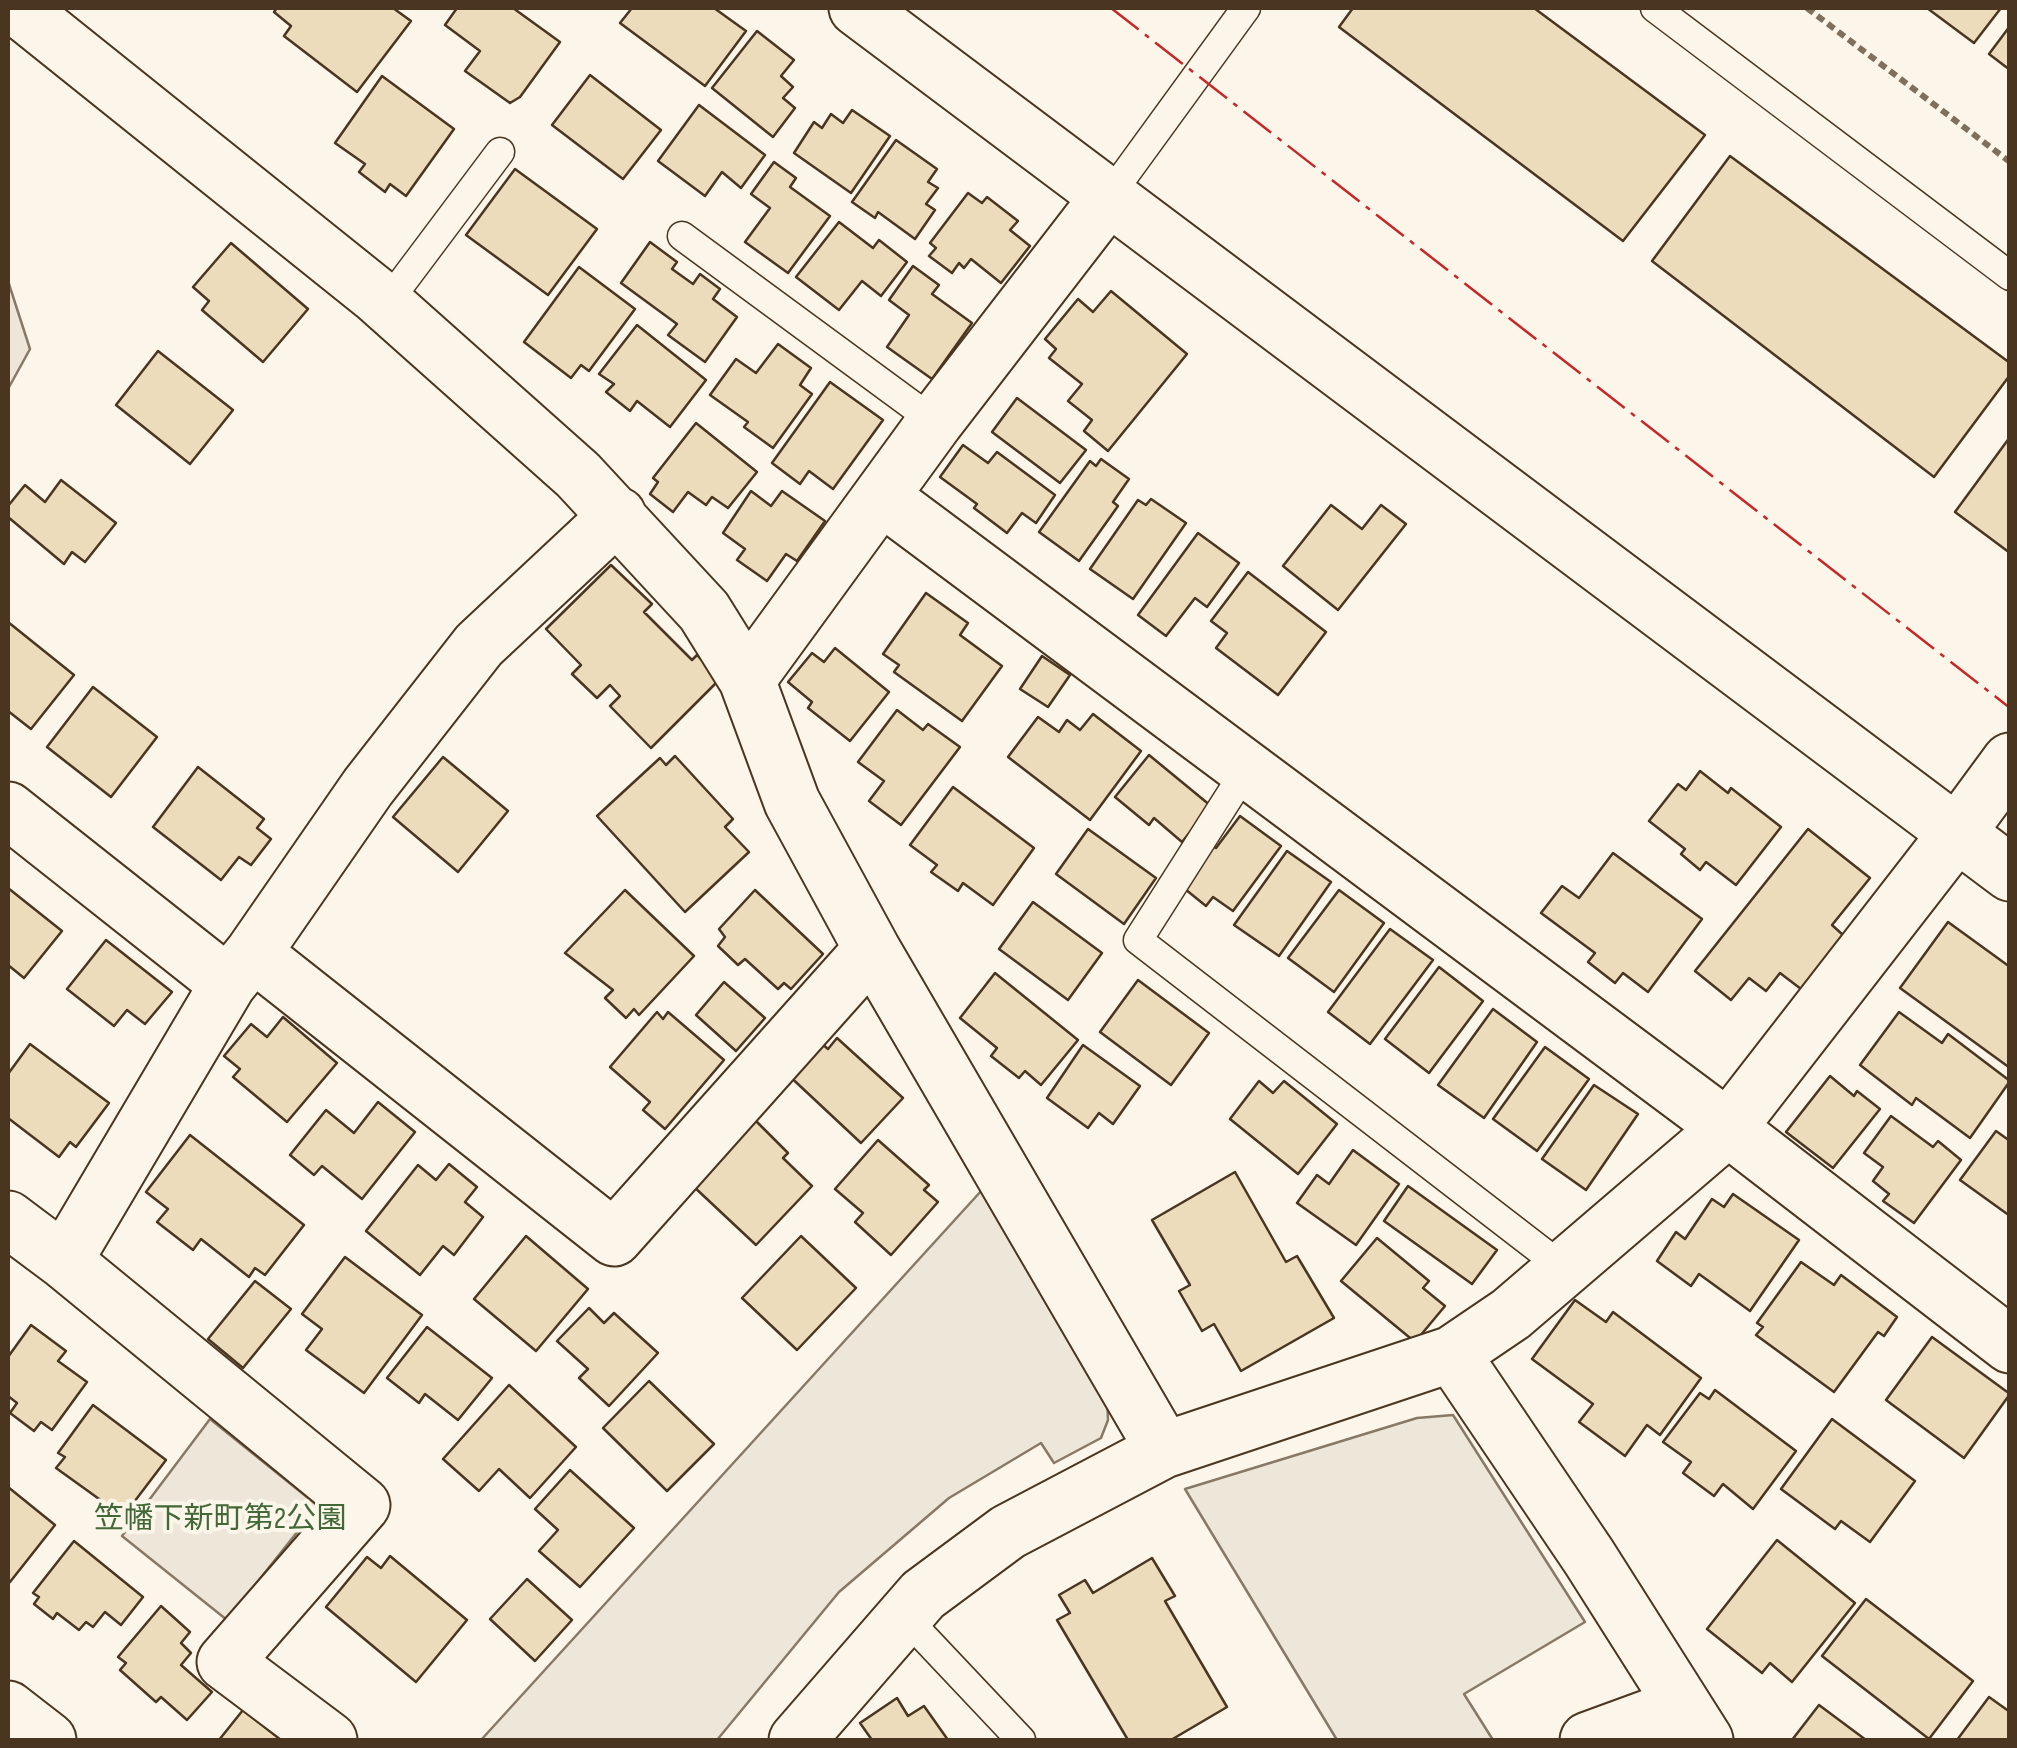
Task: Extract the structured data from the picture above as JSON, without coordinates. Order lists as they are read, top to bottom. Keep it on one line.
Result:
{"parks":["笠幡下新町第2公園"]}
